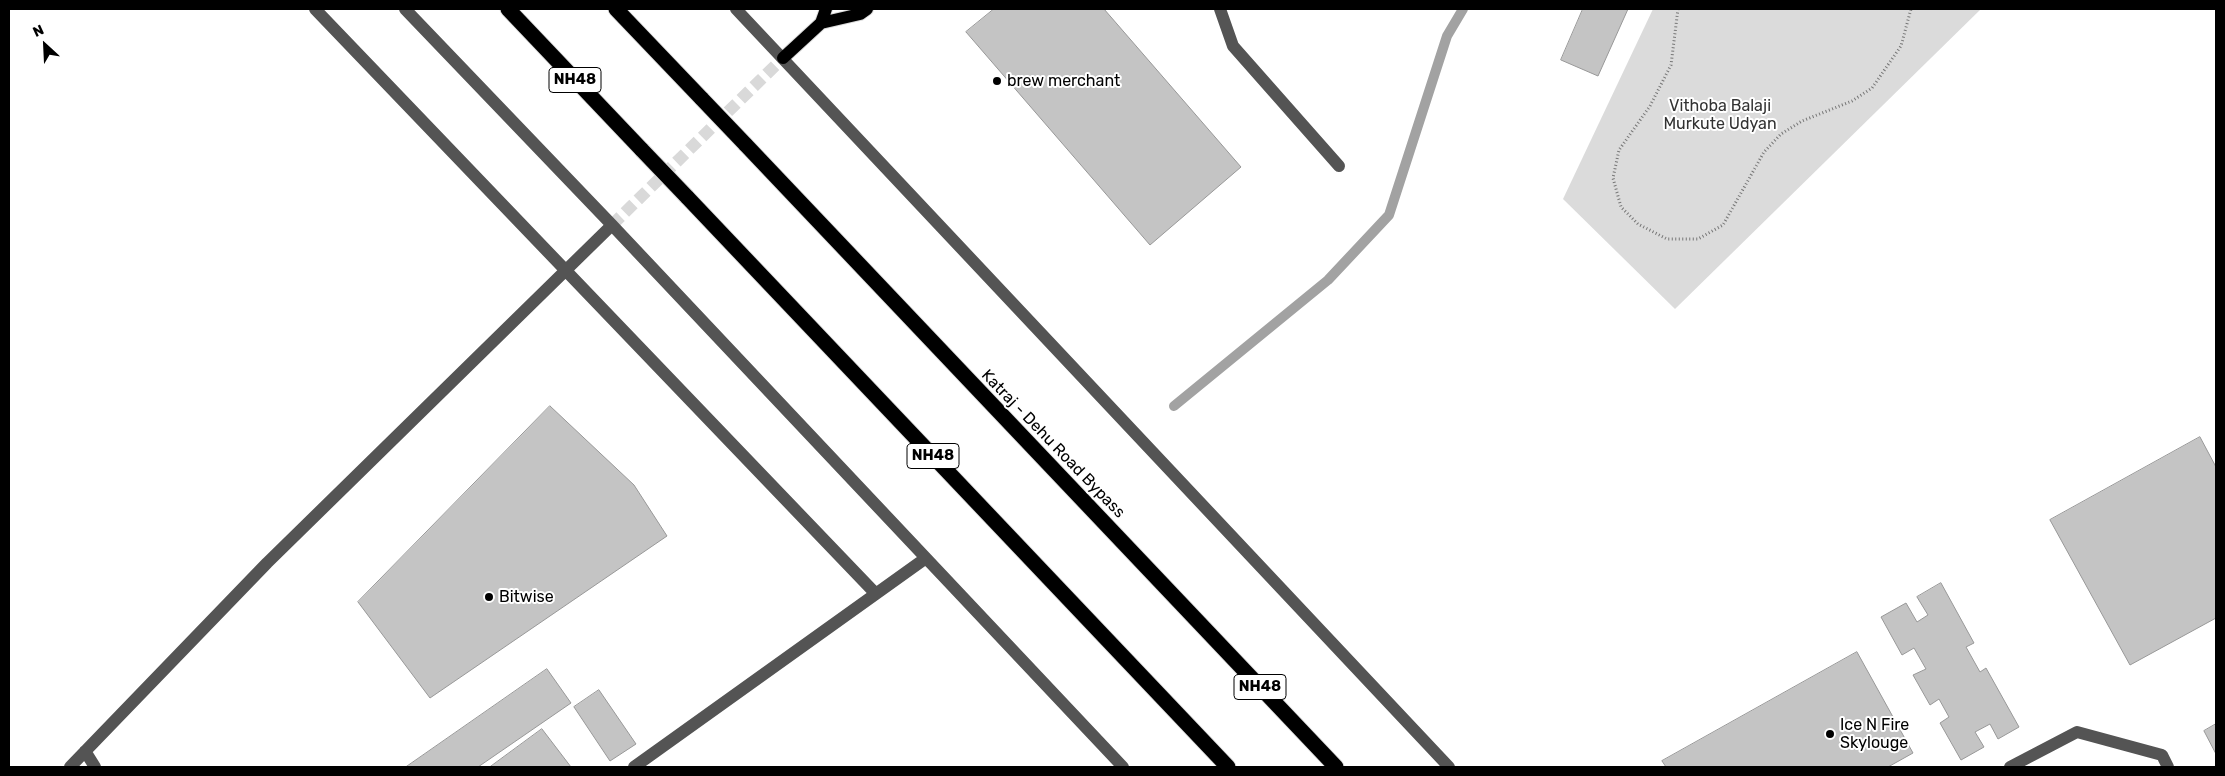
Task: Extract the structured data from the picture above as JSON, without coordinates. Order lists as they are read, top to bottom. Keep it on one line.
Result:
{"streets":{"highway":["NH48","Katraj - Dehu Road Bypass"]},"parks":["Vithoba Balaji Murkute Udyan"],"places":["brew merchant","Bitwise","Ice N Fire Skylouge"],"north":"top left"}
